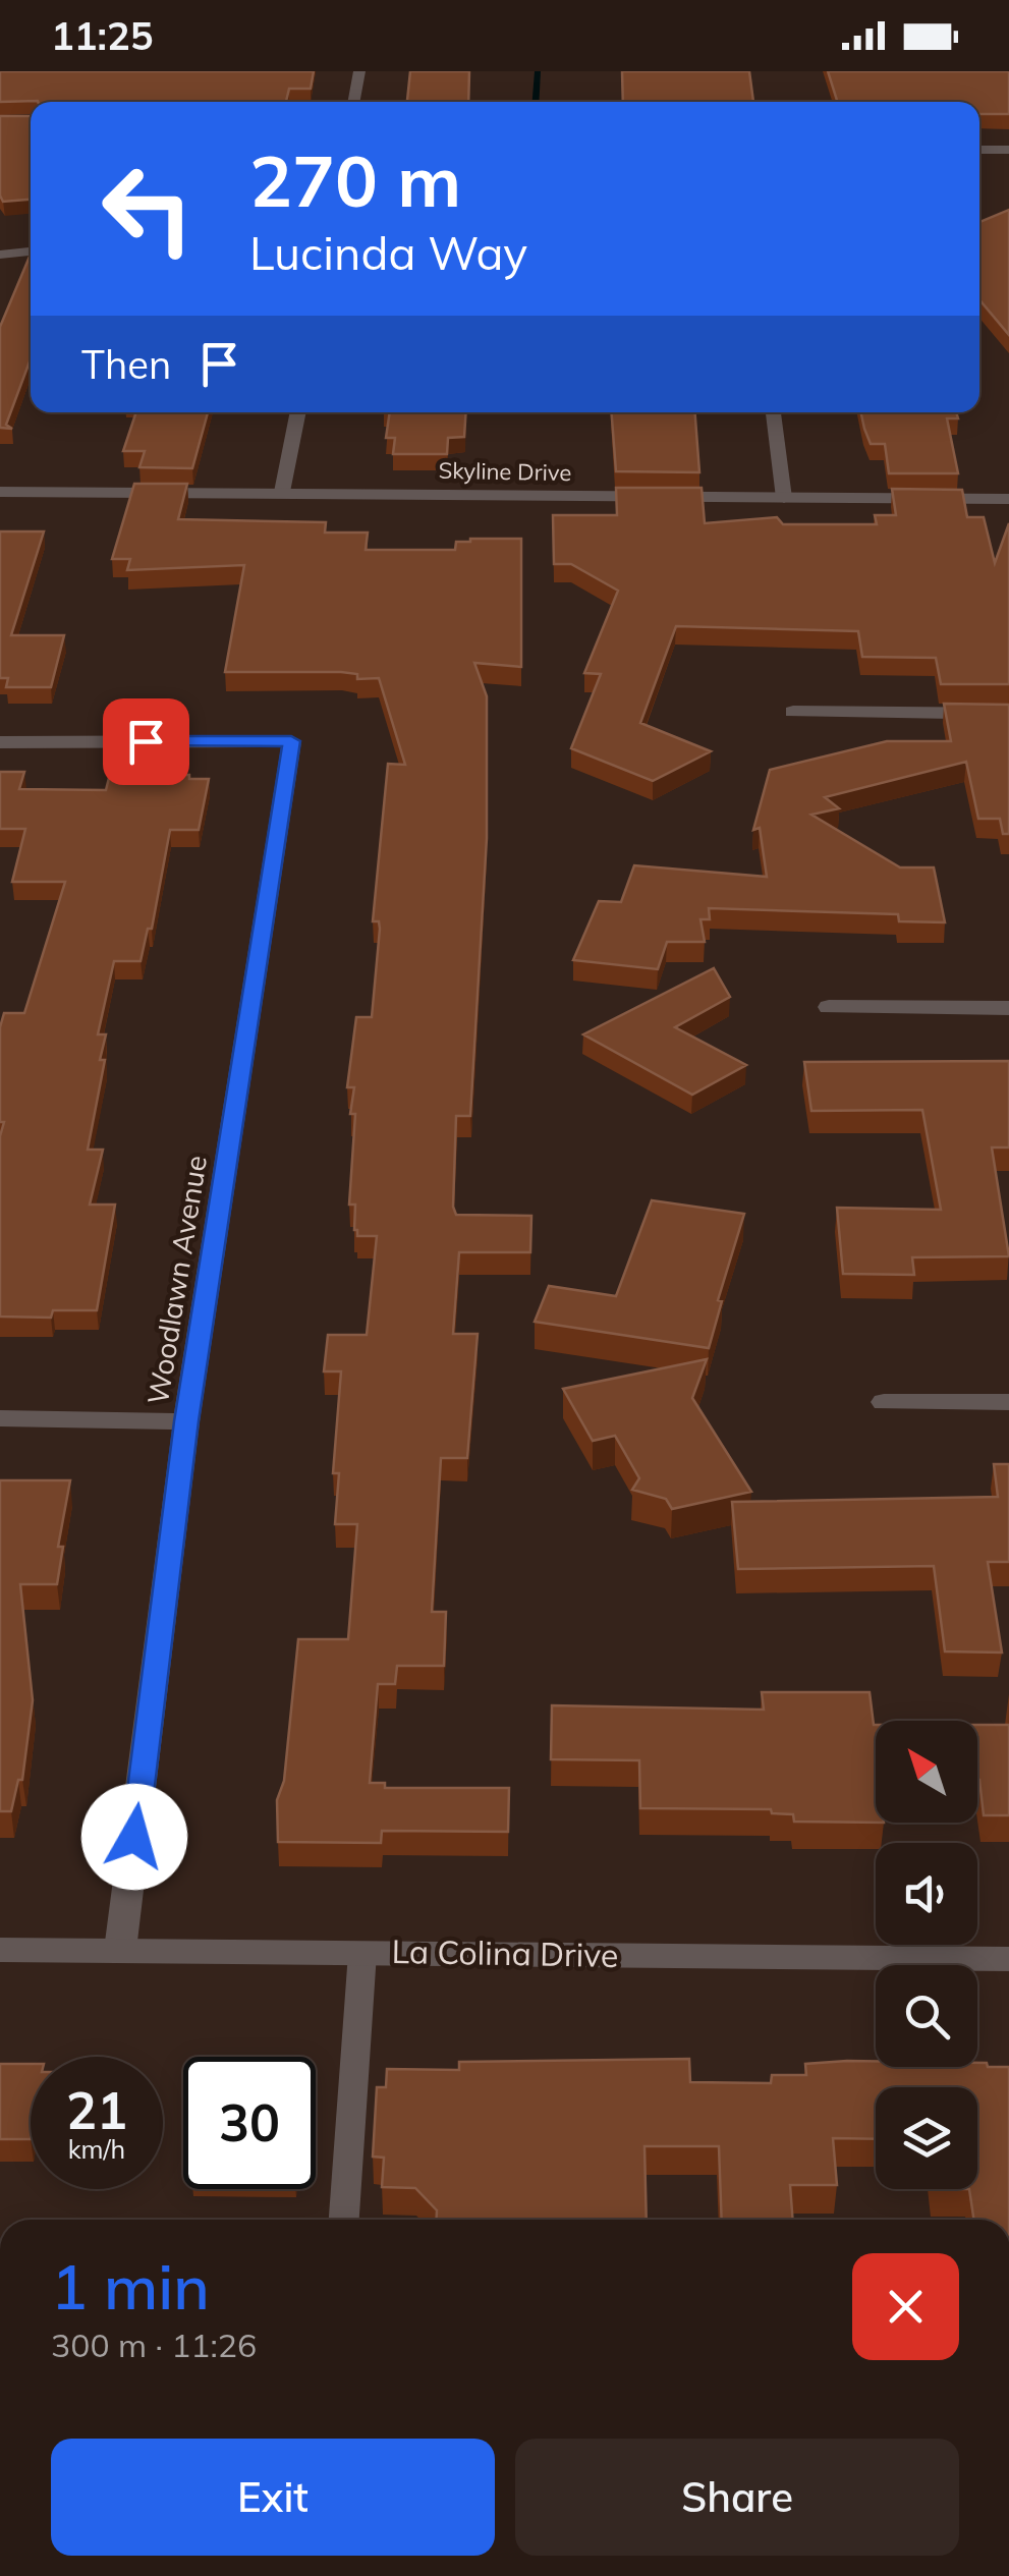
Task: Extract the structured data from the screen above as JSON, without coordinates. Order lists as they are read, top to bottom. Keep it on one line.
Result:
{"streets":{"street":["Skyline Drive","Woodlawn Avenue","La Colina Drive"]},"crossings":[["Woodlawn Avenue","La Colina Drive"]],"north":"top left","page":{"status":"11:25","turn":["270 m","Lucinda Way"],"then":"Then","speed":"21 km/h","limit":"30","heading":["1 min","300 m · 11:26"],"buttons":["Exit","Share"]}}
